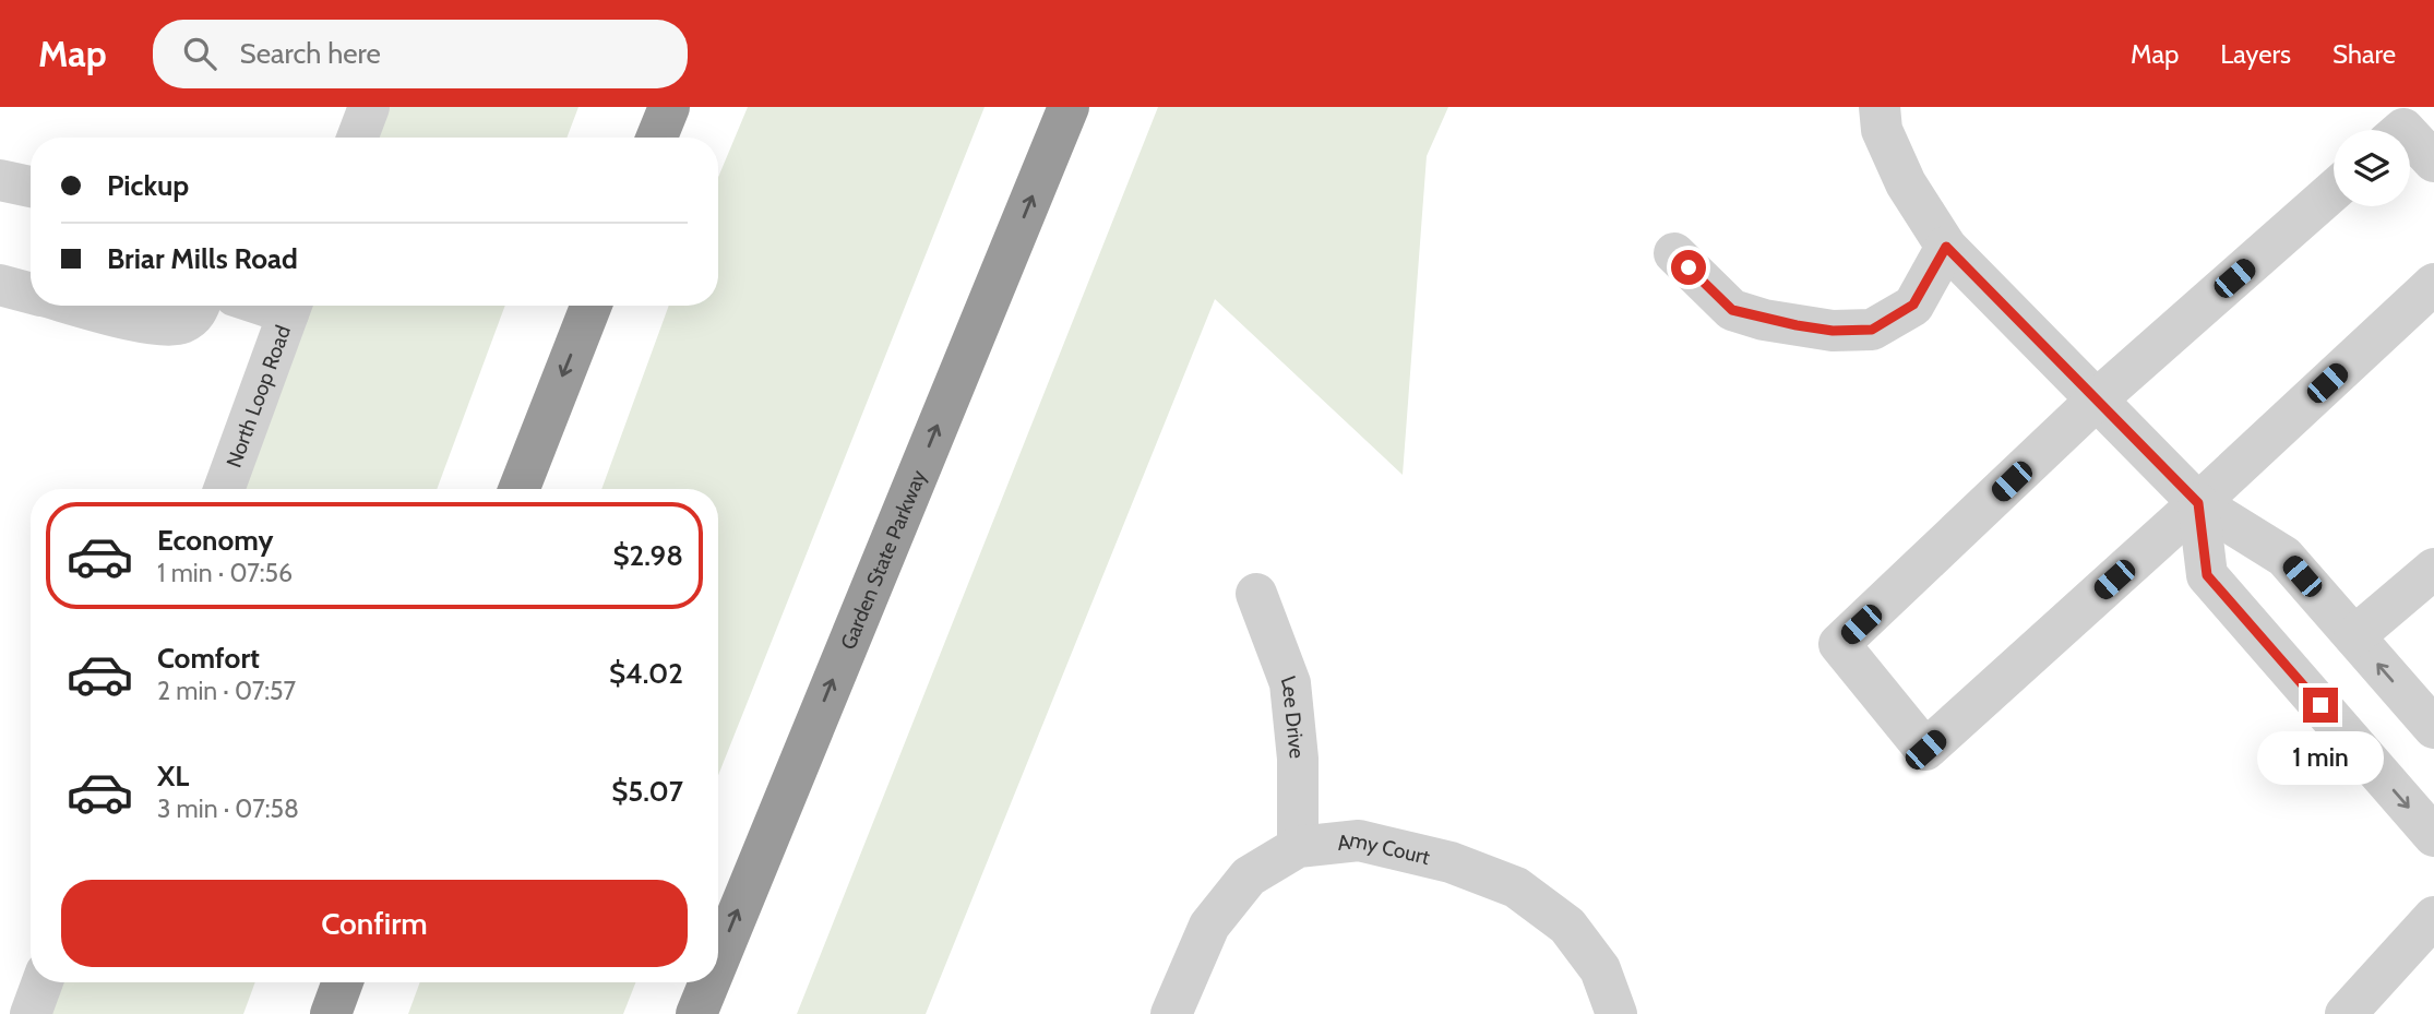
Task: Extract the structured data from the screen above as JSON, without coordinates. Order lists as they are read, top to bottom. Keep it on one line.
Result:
{"streets":{"highway":["Garden State Parkway"],"street":["North Loop Road","Lee Drive","Amy Court"]},"crossings":[["Lee Drive","Amy Court"]],"one_way":["Garden State Parkway"],"page":{"header":"Map","search":"Search here","nav":["Map","Layers","Share"],"banner":["Pickup","Briar Mills Road"],"list":[{"name":"Economy","note":"1 min · 07:56","value":"$2.98"},{"name":"Comfort","note":"2 min · 07:57","value":"$4.02"},{"name":"XL","note":"3 min · 07:58","value":"$5.07"}],"bubble":"1 min","buttons":"Confirm"}}
